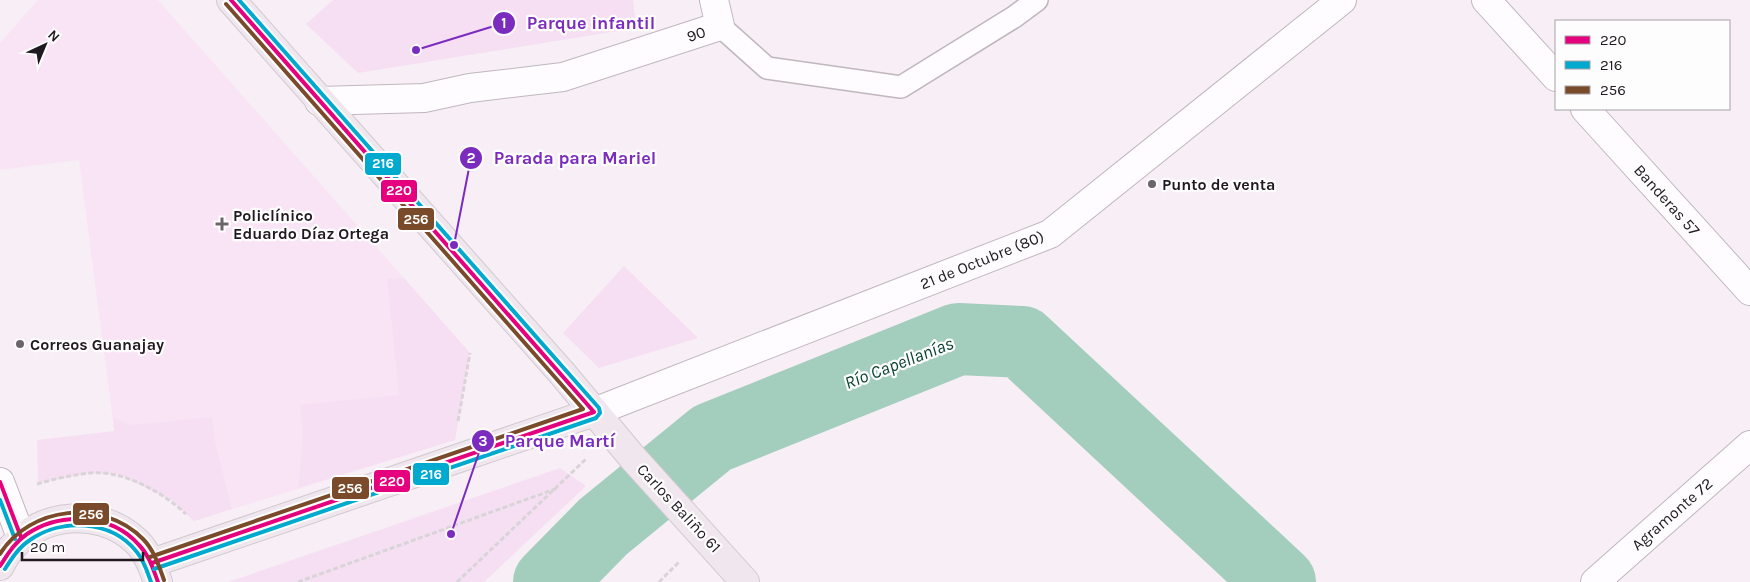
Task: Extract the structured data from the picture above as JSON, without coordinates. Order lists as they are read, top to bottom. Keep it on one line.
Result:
{"streets":{"main road":["Carlos Baliño 61"],"street":["90","Banderas 57","21 de Octubre (80)","Agramonte 72"]},"crossings":[["90","Carlos Baliño 61"],["21 de Octubre (80)","Carlos Baliño 61"]],"water":["Río Capellanías"],"places":{"other":["Parque infantil","Punto de venta","Parada para Mariel","Correos Guanajay","Parque Martí"],"health":["Policlínico Eduardo Díaz Ortega"]},"lines":["transit line 220","transit line 216","transit line 256"],"legend":["220","216","256"],"scale_bar":"20 m","north":"top right"}
